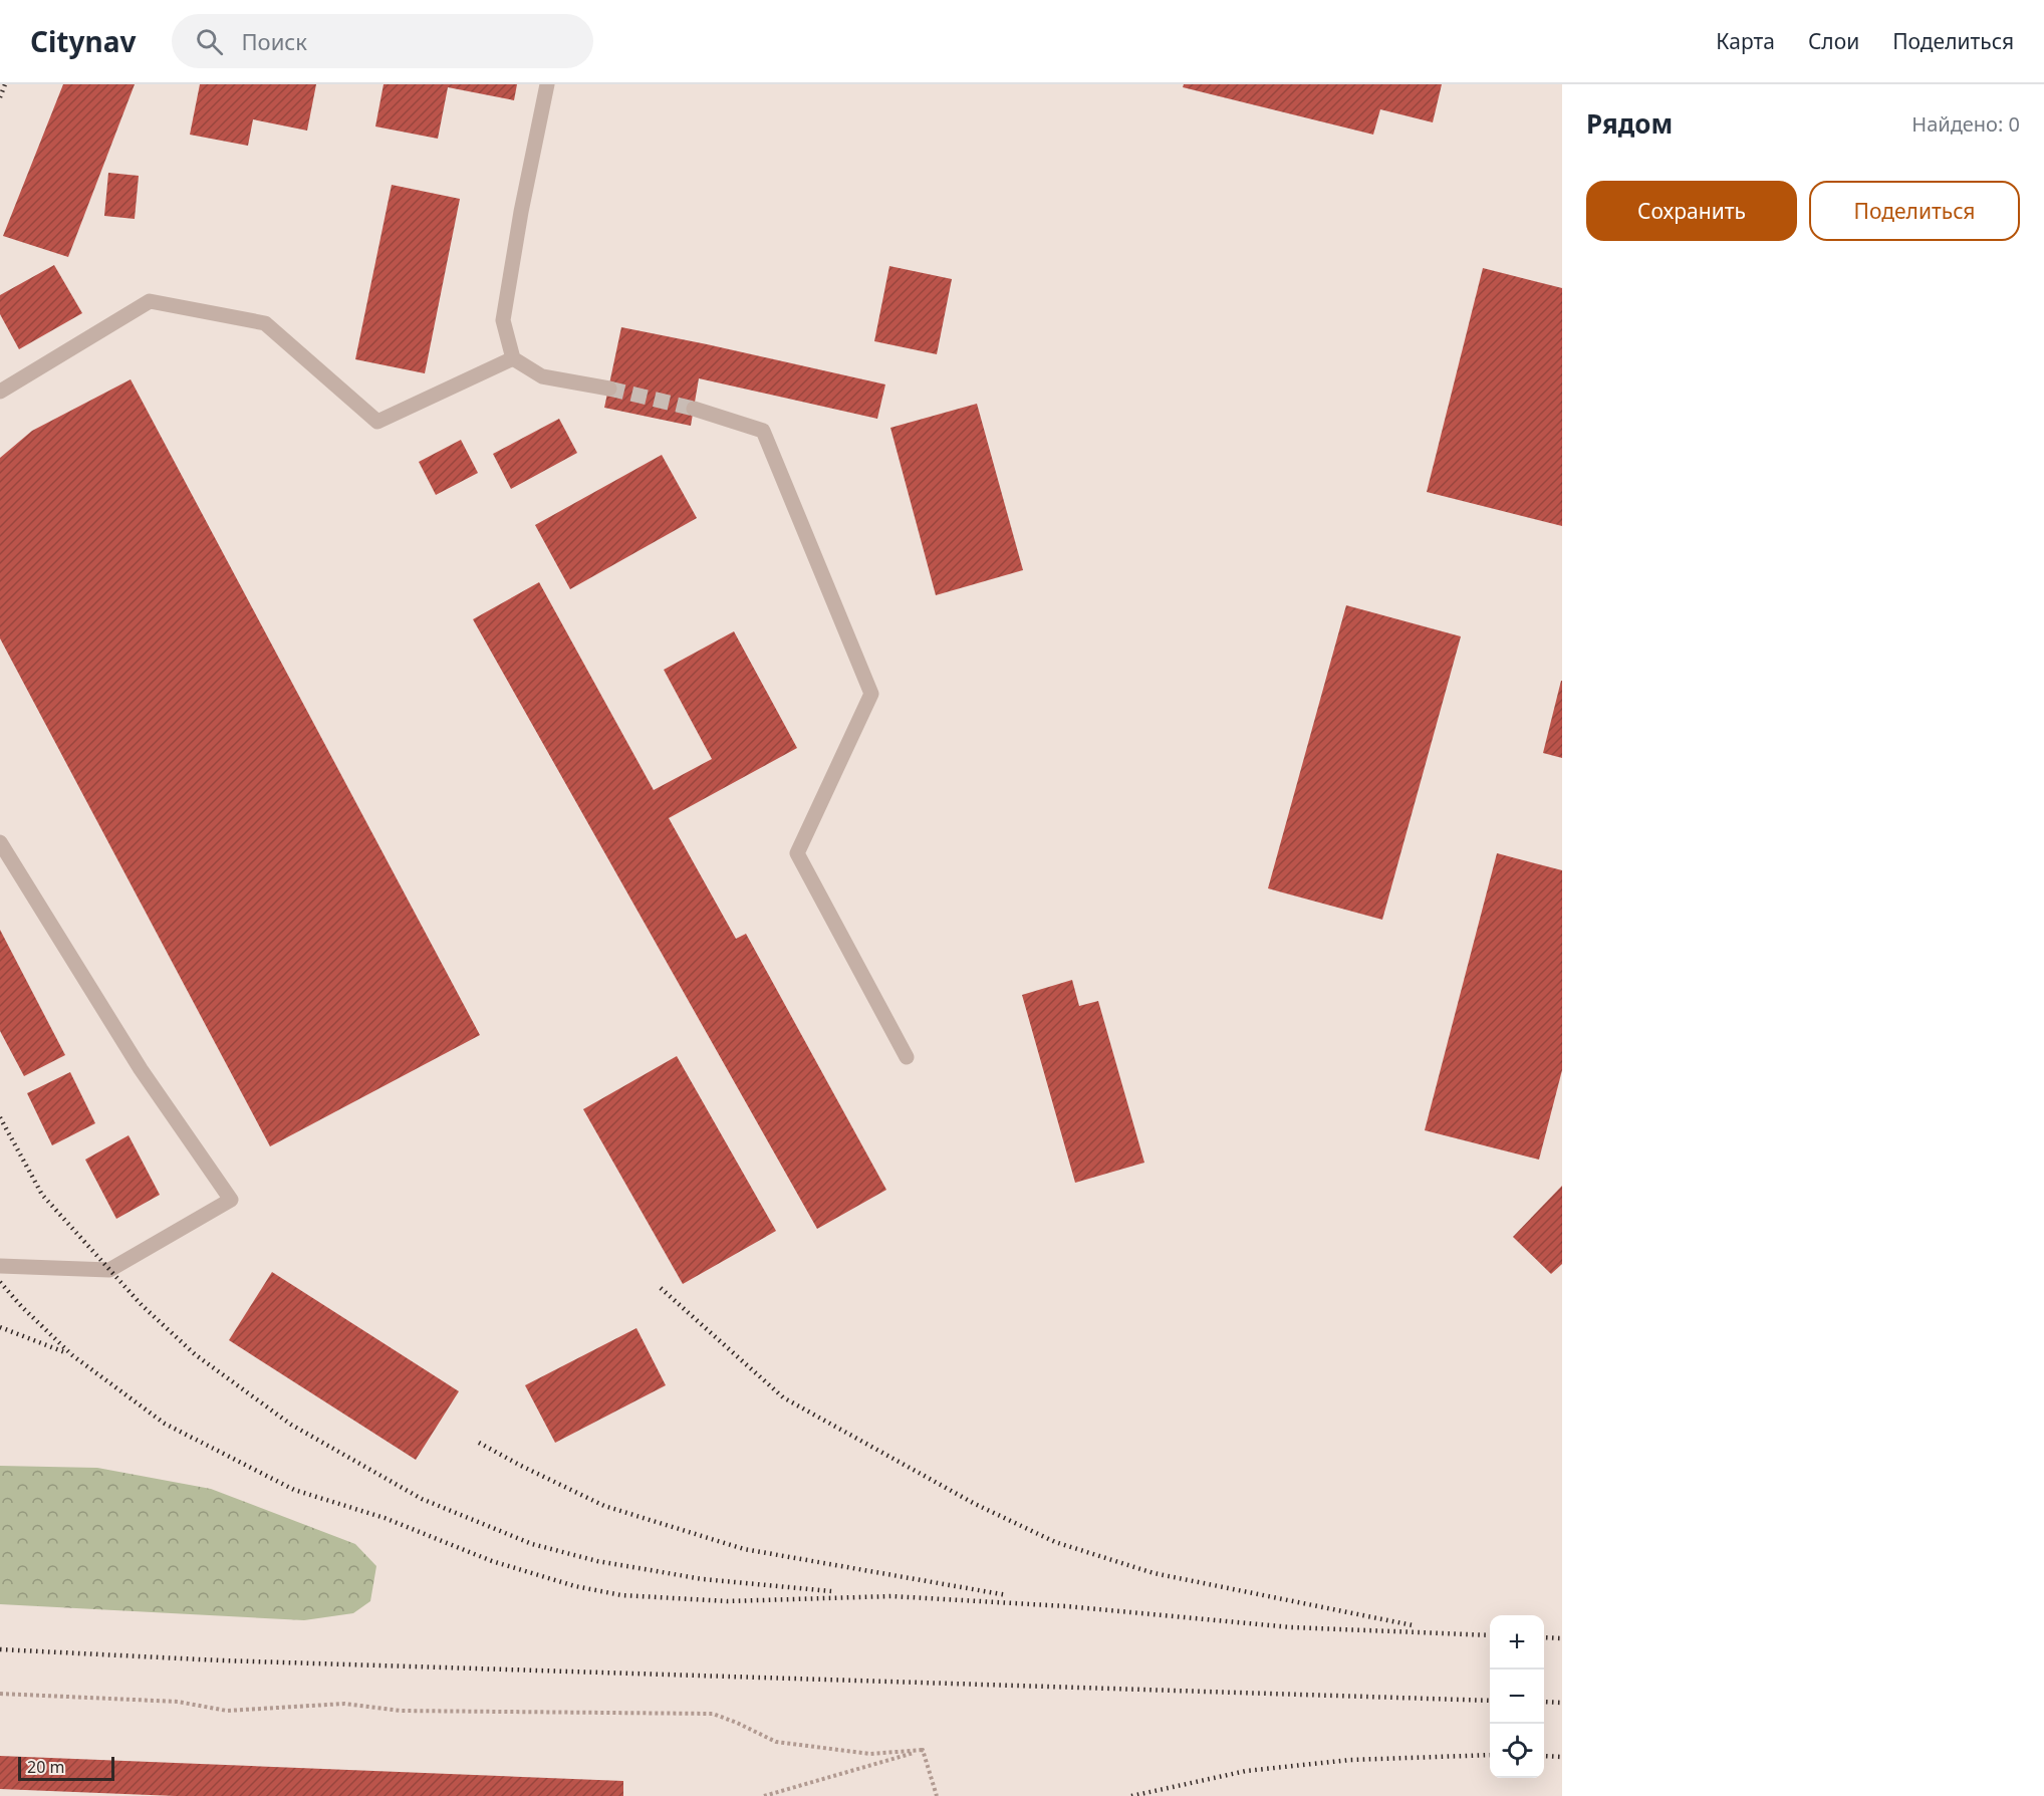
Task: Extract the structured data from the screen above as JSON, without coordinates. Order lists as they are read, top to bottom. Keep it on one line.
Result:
{"scale_bar":"20 m","page":{"header":"Citynav","search":"Поиск","nav":["Карта","Слои","Поделиться"],"heading":["Рядом","Найдено: 0"],"buttons":["Сохранить","Поделиться"],"map_buttons":["+","−"],"scale":"20 m"}}
